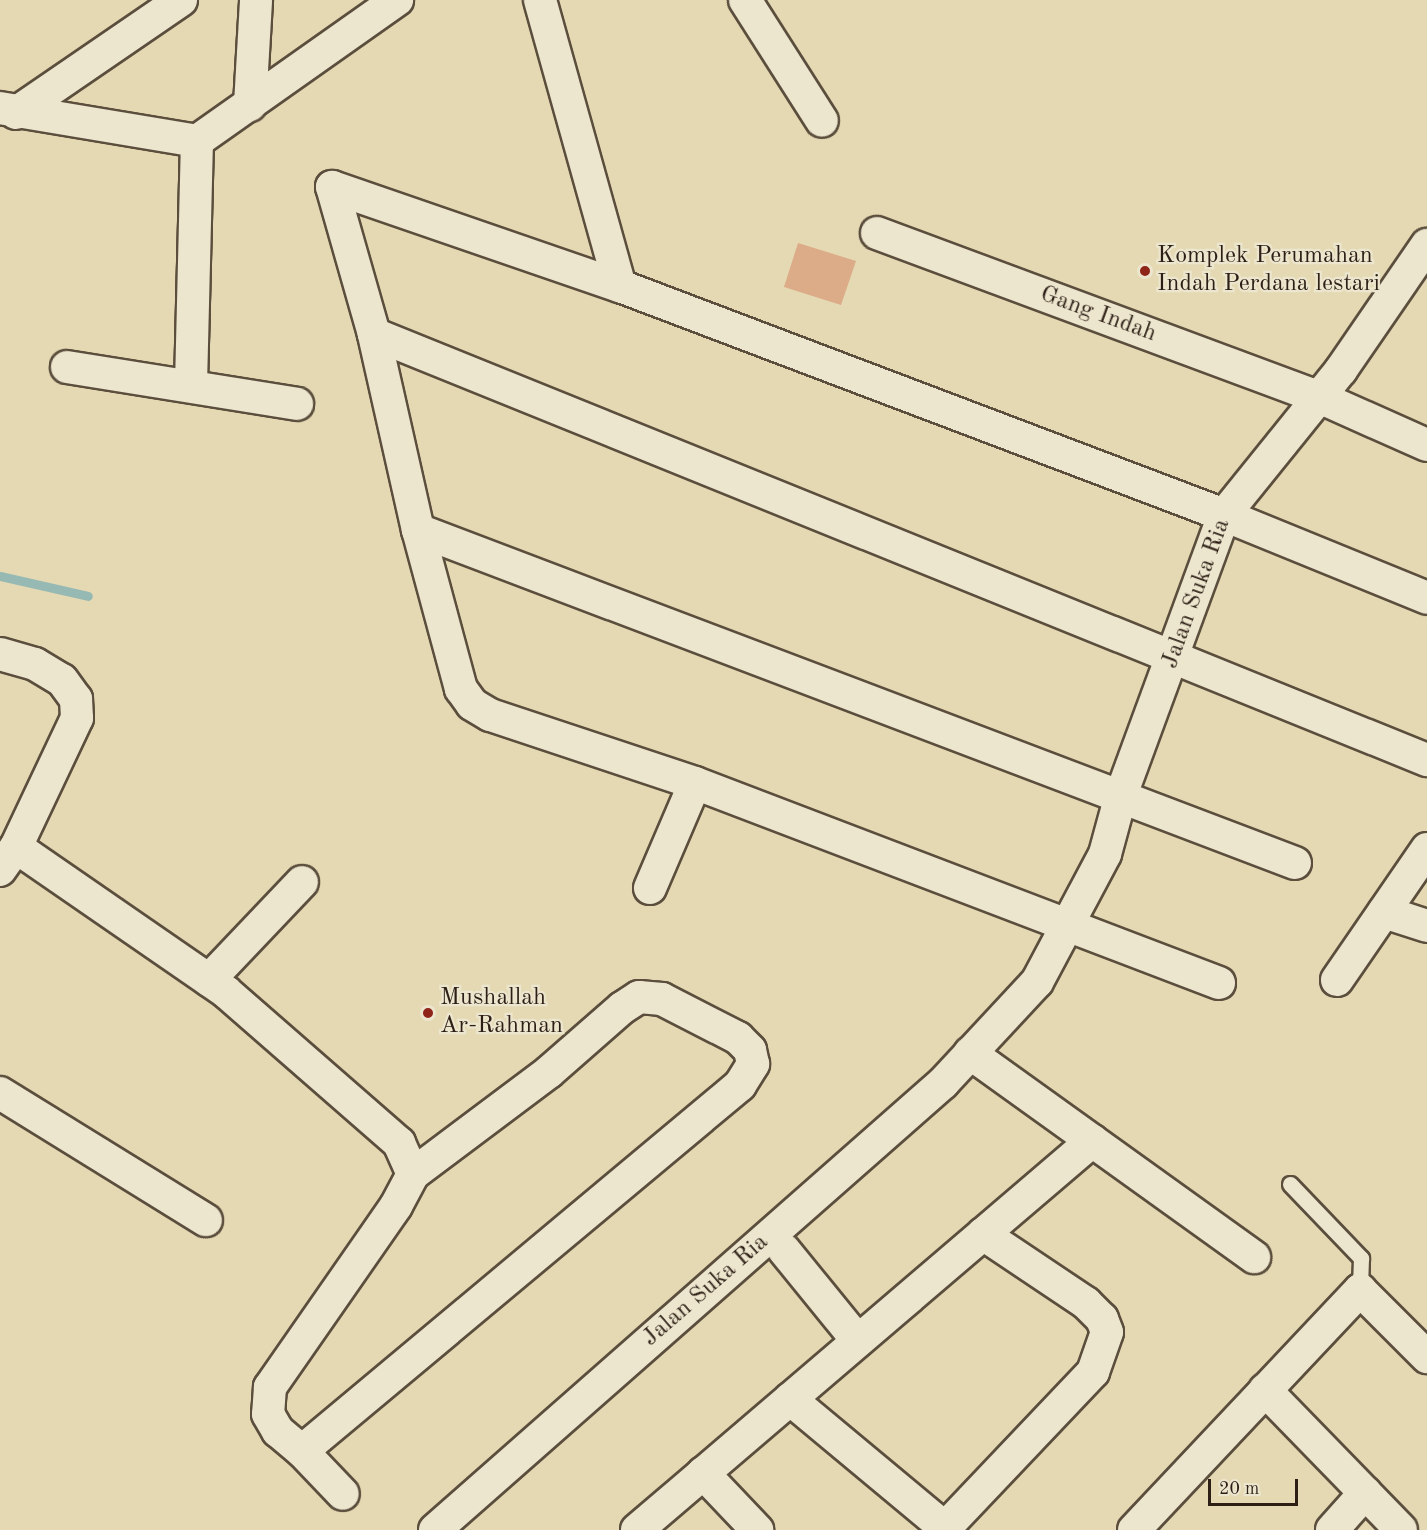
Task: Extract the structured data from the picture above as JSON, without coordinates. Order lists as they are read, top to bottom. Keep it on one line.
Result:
{"streets":{"street":["Gang Indah","Jalan Suka Ria"]},"crossings":[["Gang Indah","Jalan Suka Ria"]],"places":["Komplek Perumahan Indah Perdana lestari","Mushallah Ar-Rahman"],"scale_bar":"20 m"}
